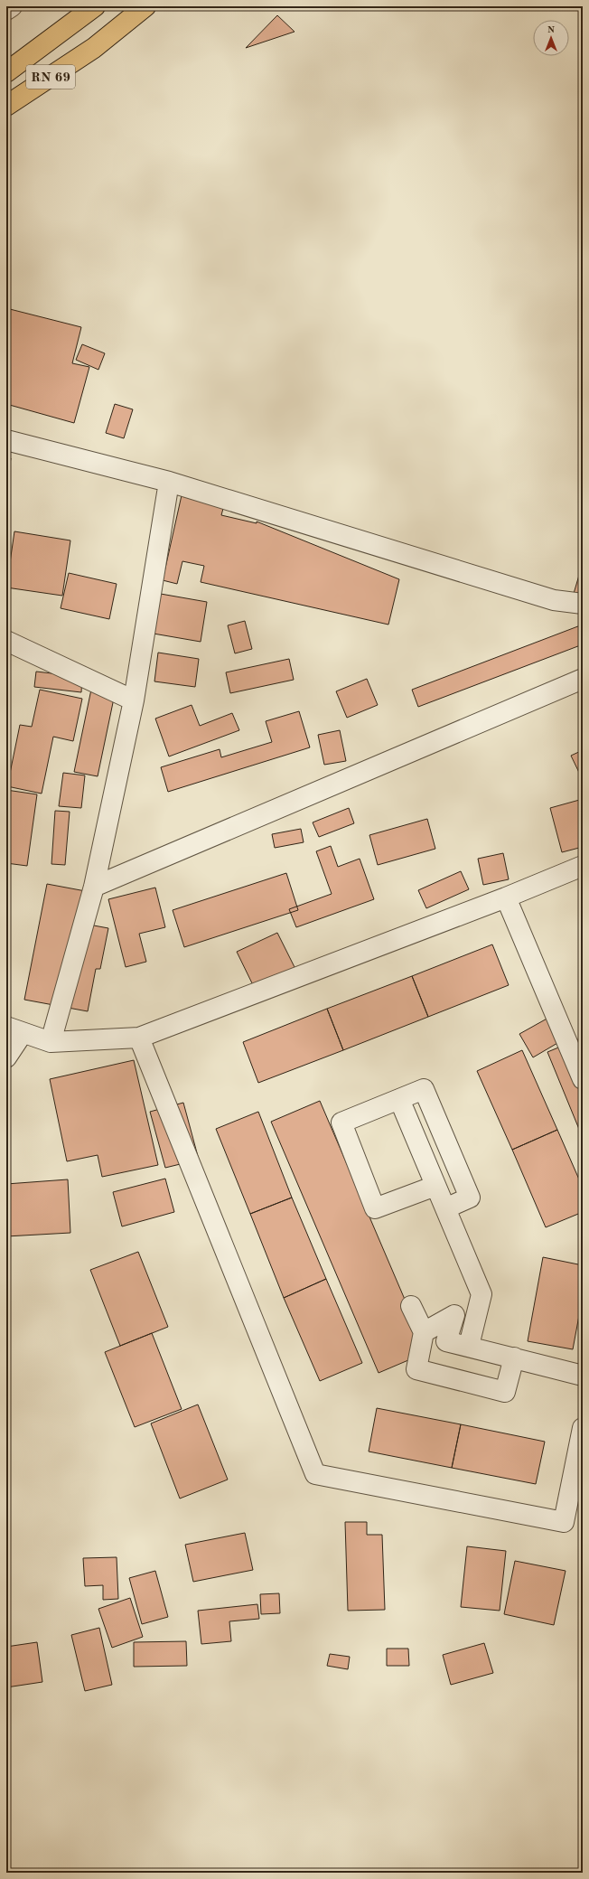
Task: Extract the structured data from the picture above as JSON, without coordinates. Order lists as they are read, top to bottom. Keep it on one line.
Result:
{"streets":{"main road":["RN 69"]},"north":"top"}
